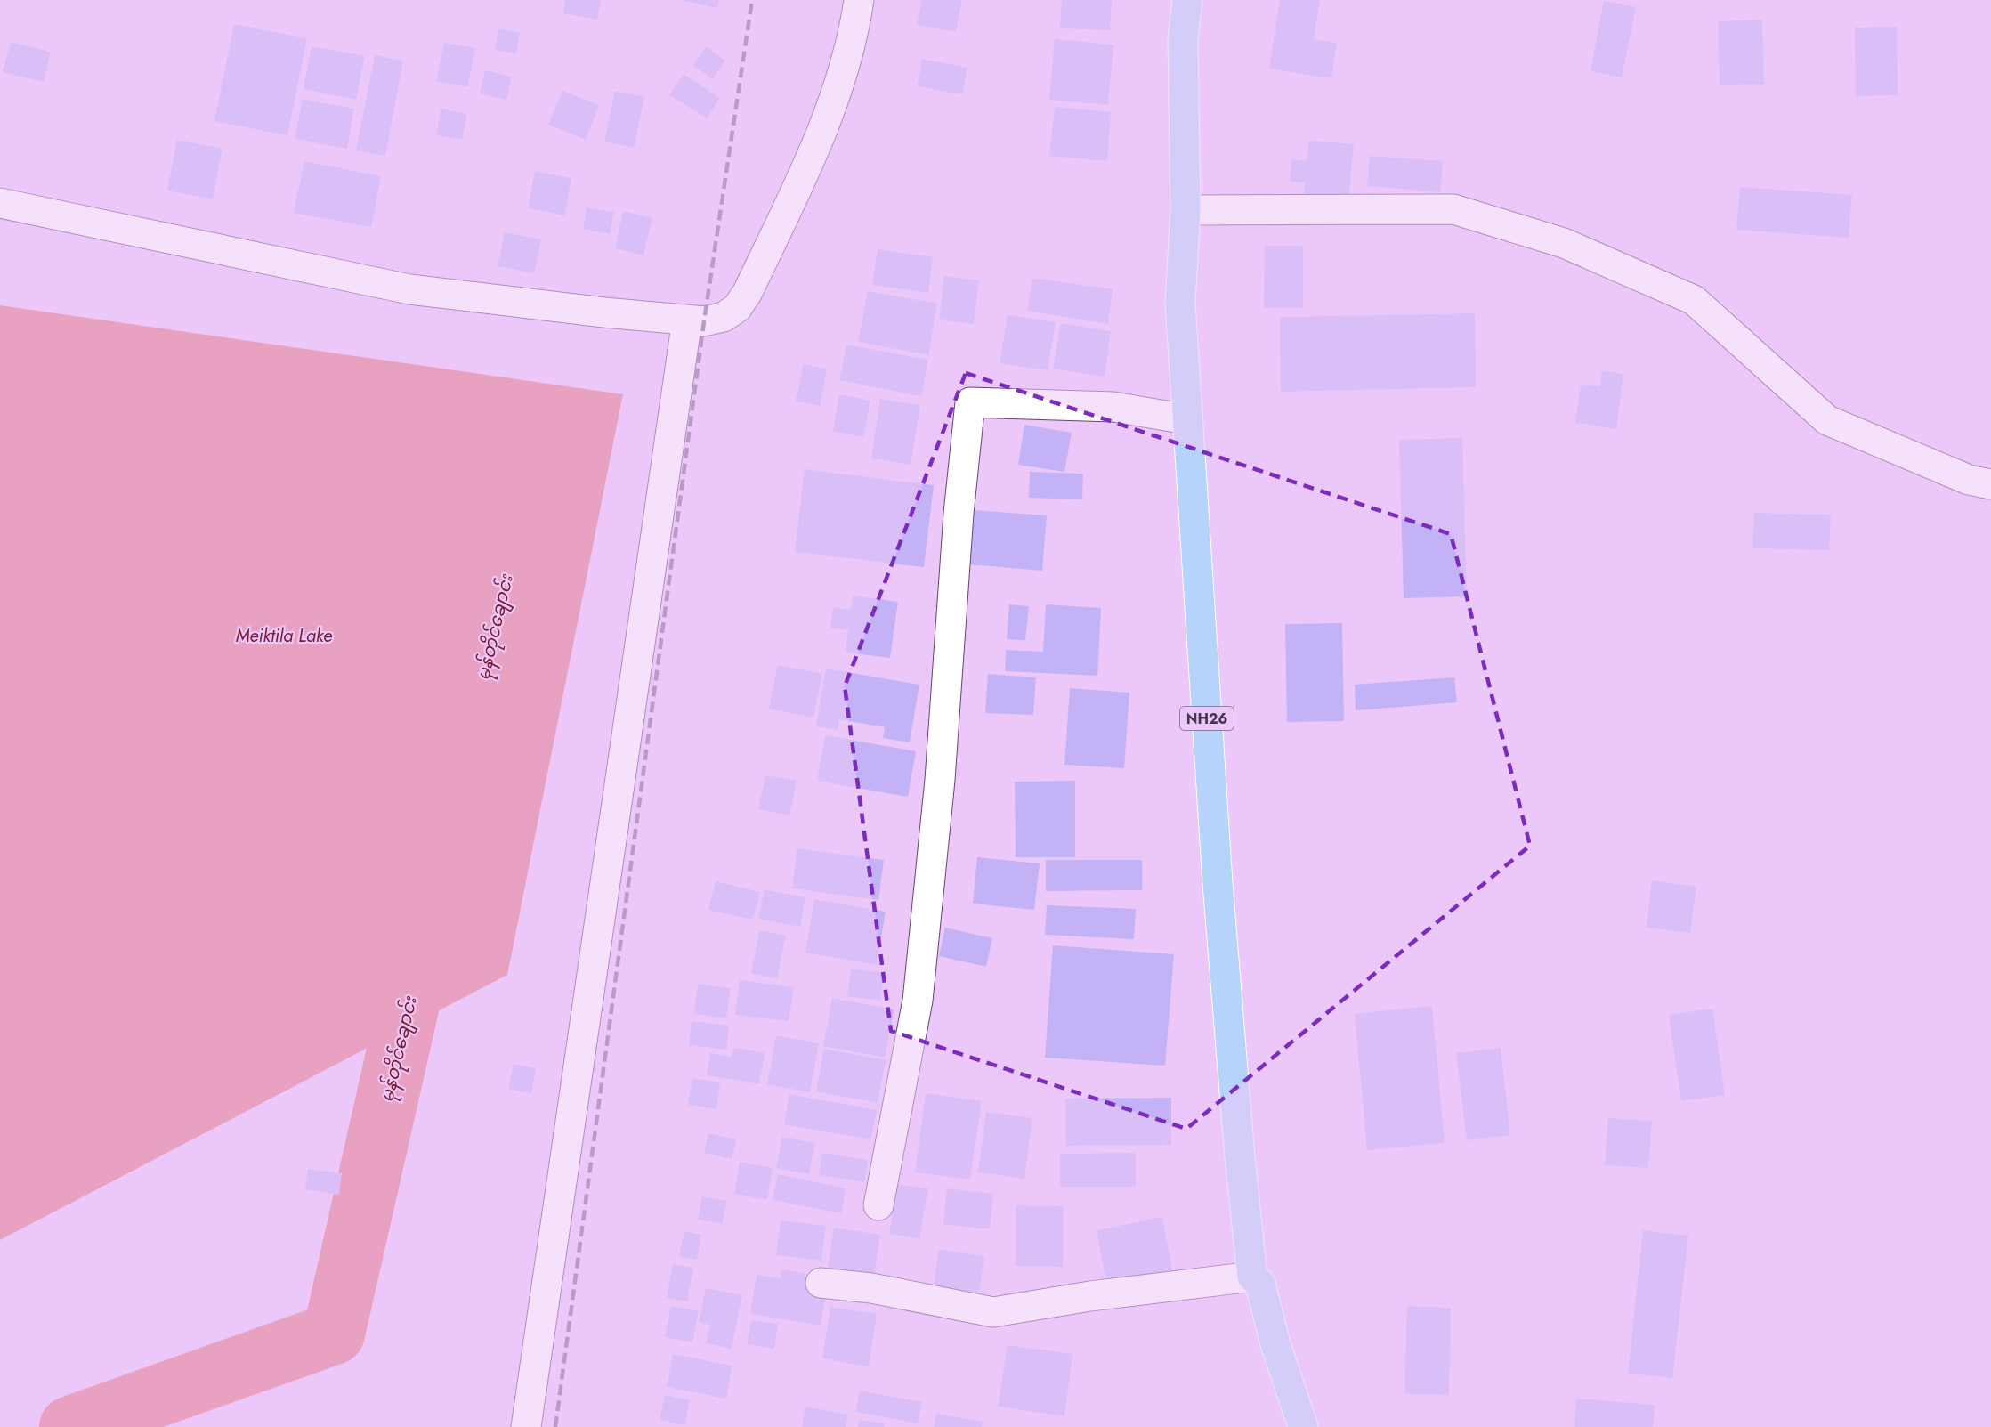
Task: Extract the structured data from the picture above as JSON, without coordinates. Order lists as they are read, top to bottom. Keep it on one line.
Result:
{"streets":{"highway":["NH26"]},"water":["မုန်တိုင်ချောင်း","Meiktila Lake"]}
